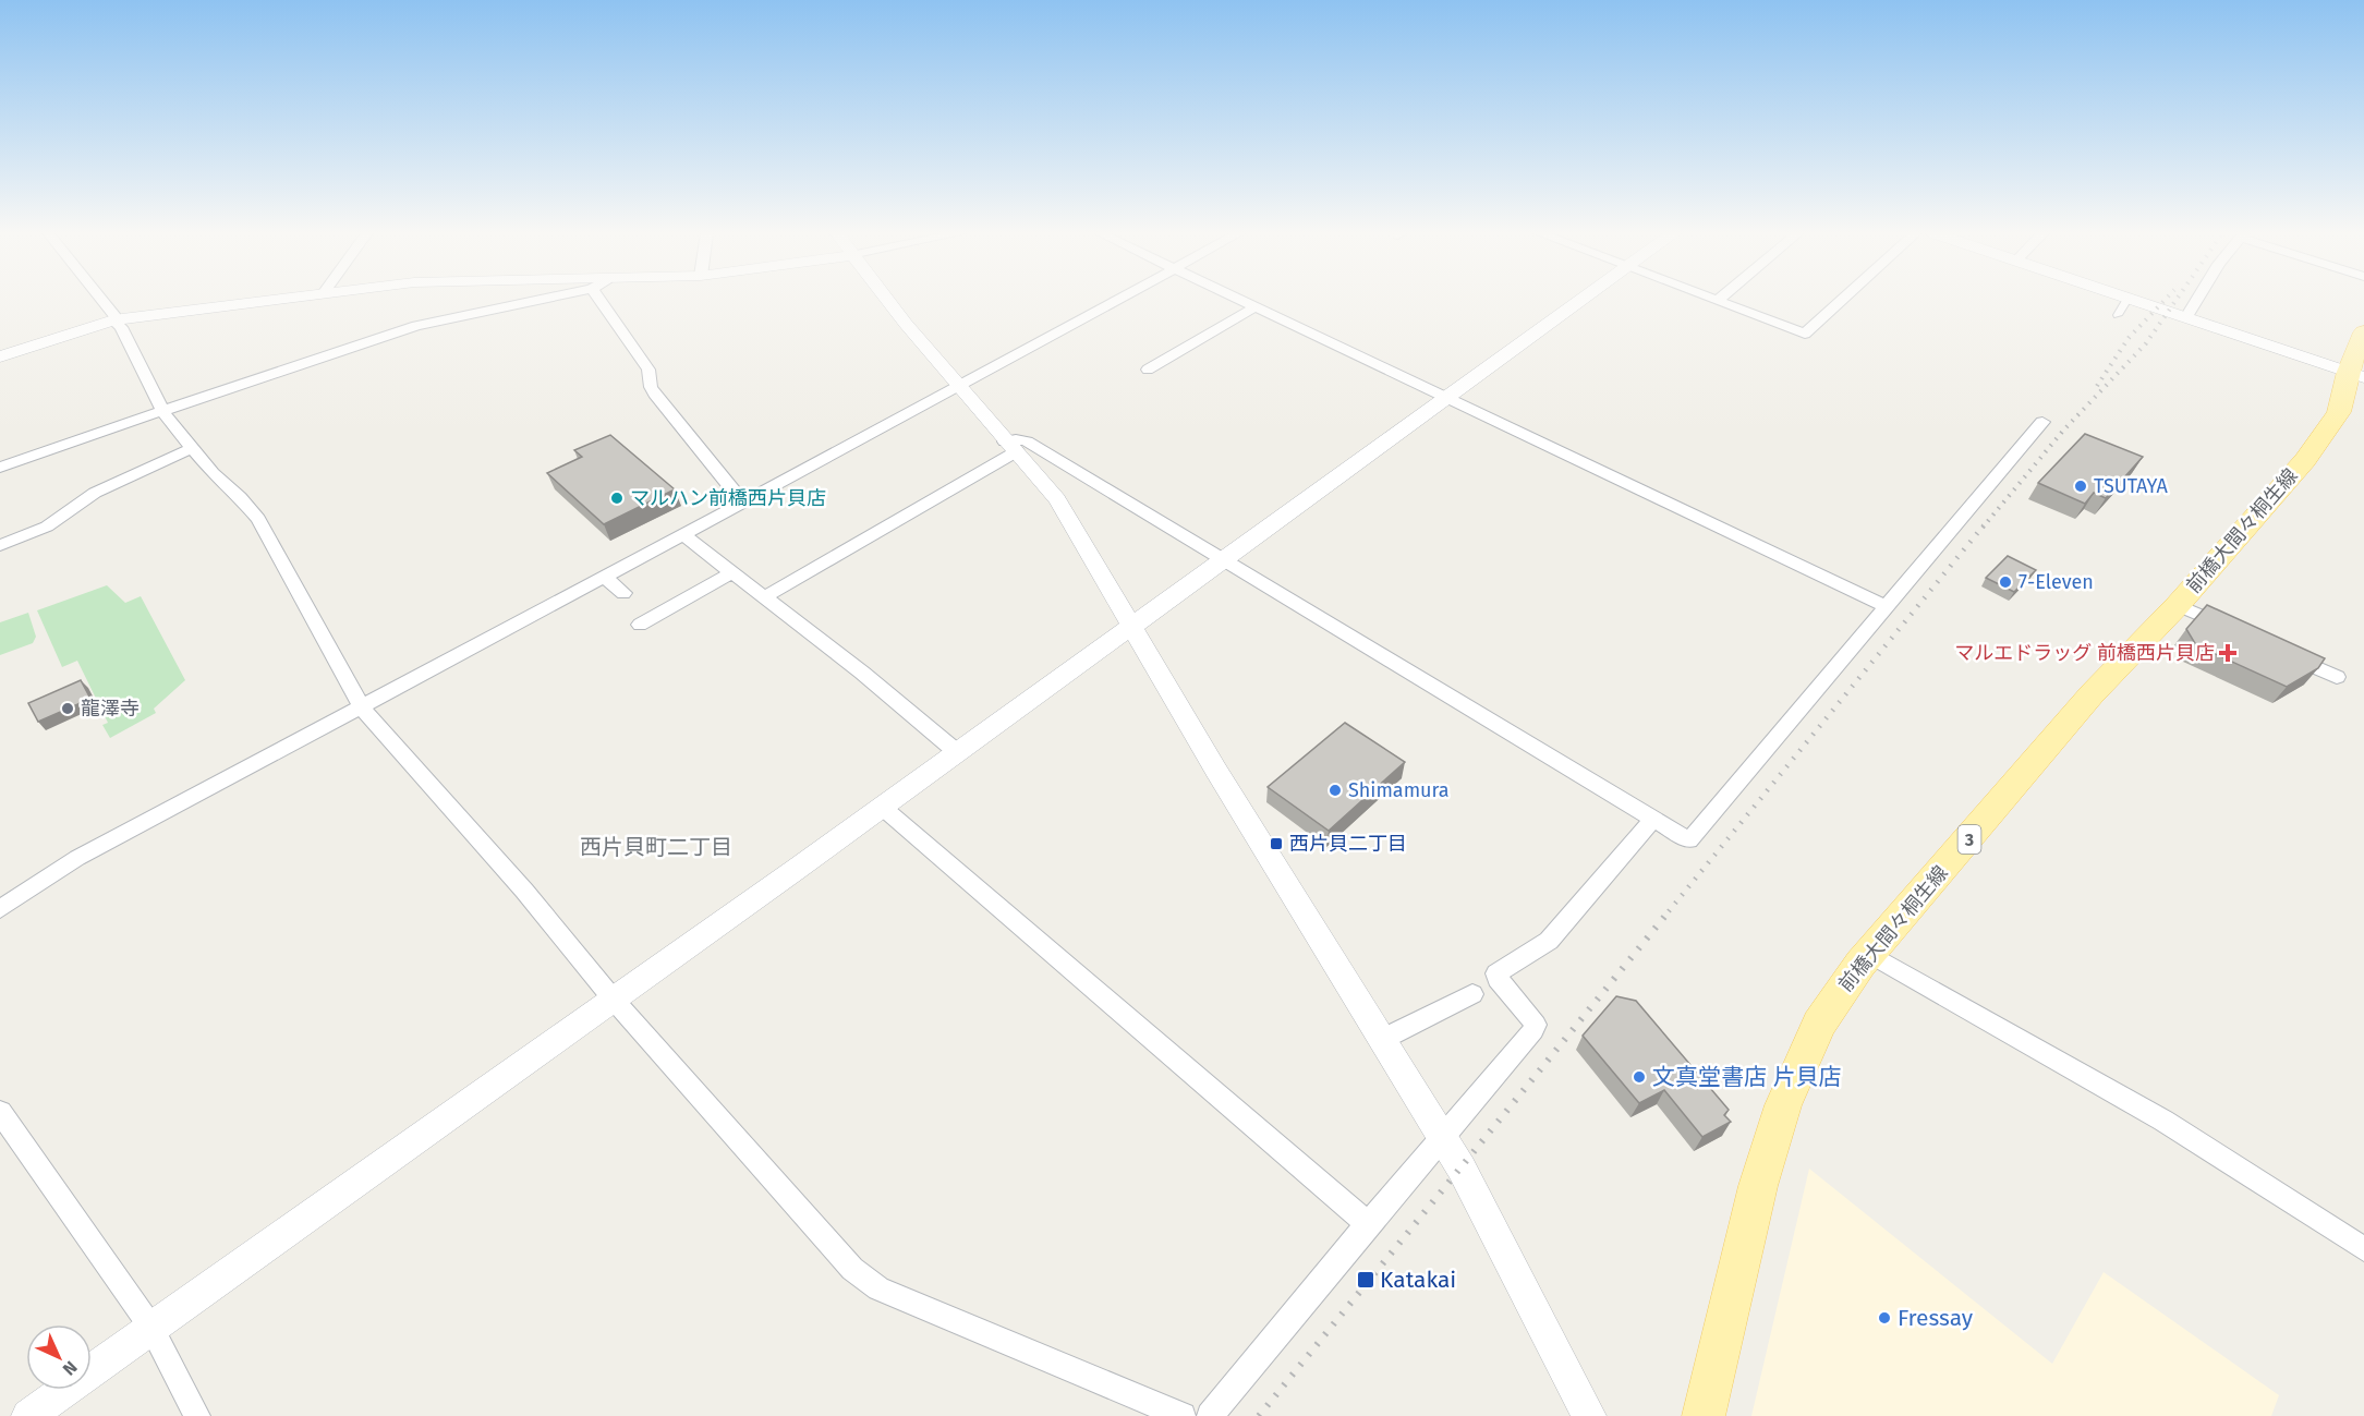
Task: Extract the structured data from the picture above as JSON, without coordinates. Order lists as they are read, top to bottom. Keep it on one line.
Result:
{"streets":{"main road":["前橋大間々桐生線","3"]},"districts":["西片貝町二丁目"],"places":{"other":["TSUTAYA","マルハン前橋西片貝店","7-Eleven","龍澤寺","Shimamura","文真堂書店 片貝店","Fressay"],"health":["マルエドラッグ 前橋西片貝店"],"transit":["西片貝二丁目","Katakai"]},"north":"bottom right"}
